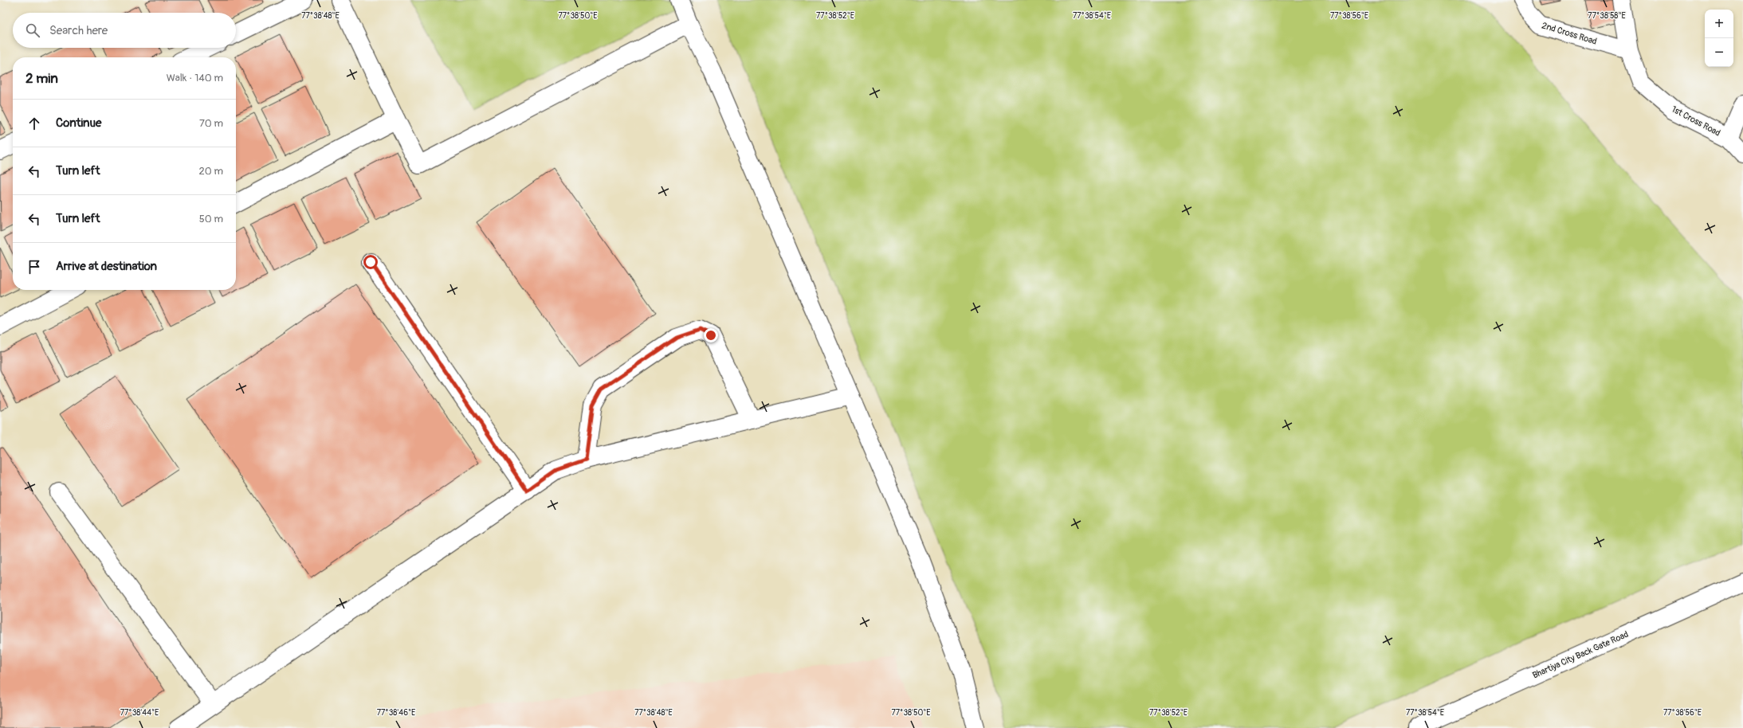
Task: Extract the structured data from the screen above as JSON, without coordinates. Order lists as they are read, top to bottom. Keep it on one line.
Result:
{"streets":{"street":["2nd Cross Road","1st Cross Road","Bhartiya City Back Gate Road"]},"crossings":[["2nd Cross Road","1st Cross Road"]],"page":{"map_buttons":["+","−"],"search":"Search here","heading":["2 min","Walk · 140 m"],"list":[["Continue","70 m"],["Turn left","20 m"],["Turn left","50 m"],"Arrive at destination"]},"coordinates":["77°38'48\"E","77°38'50\"E","77°38'54\"E","77°38'56\"E","77°38'52\"E","77°38'58\"E","77°38'44\"E","77°38'46\"E"]}
